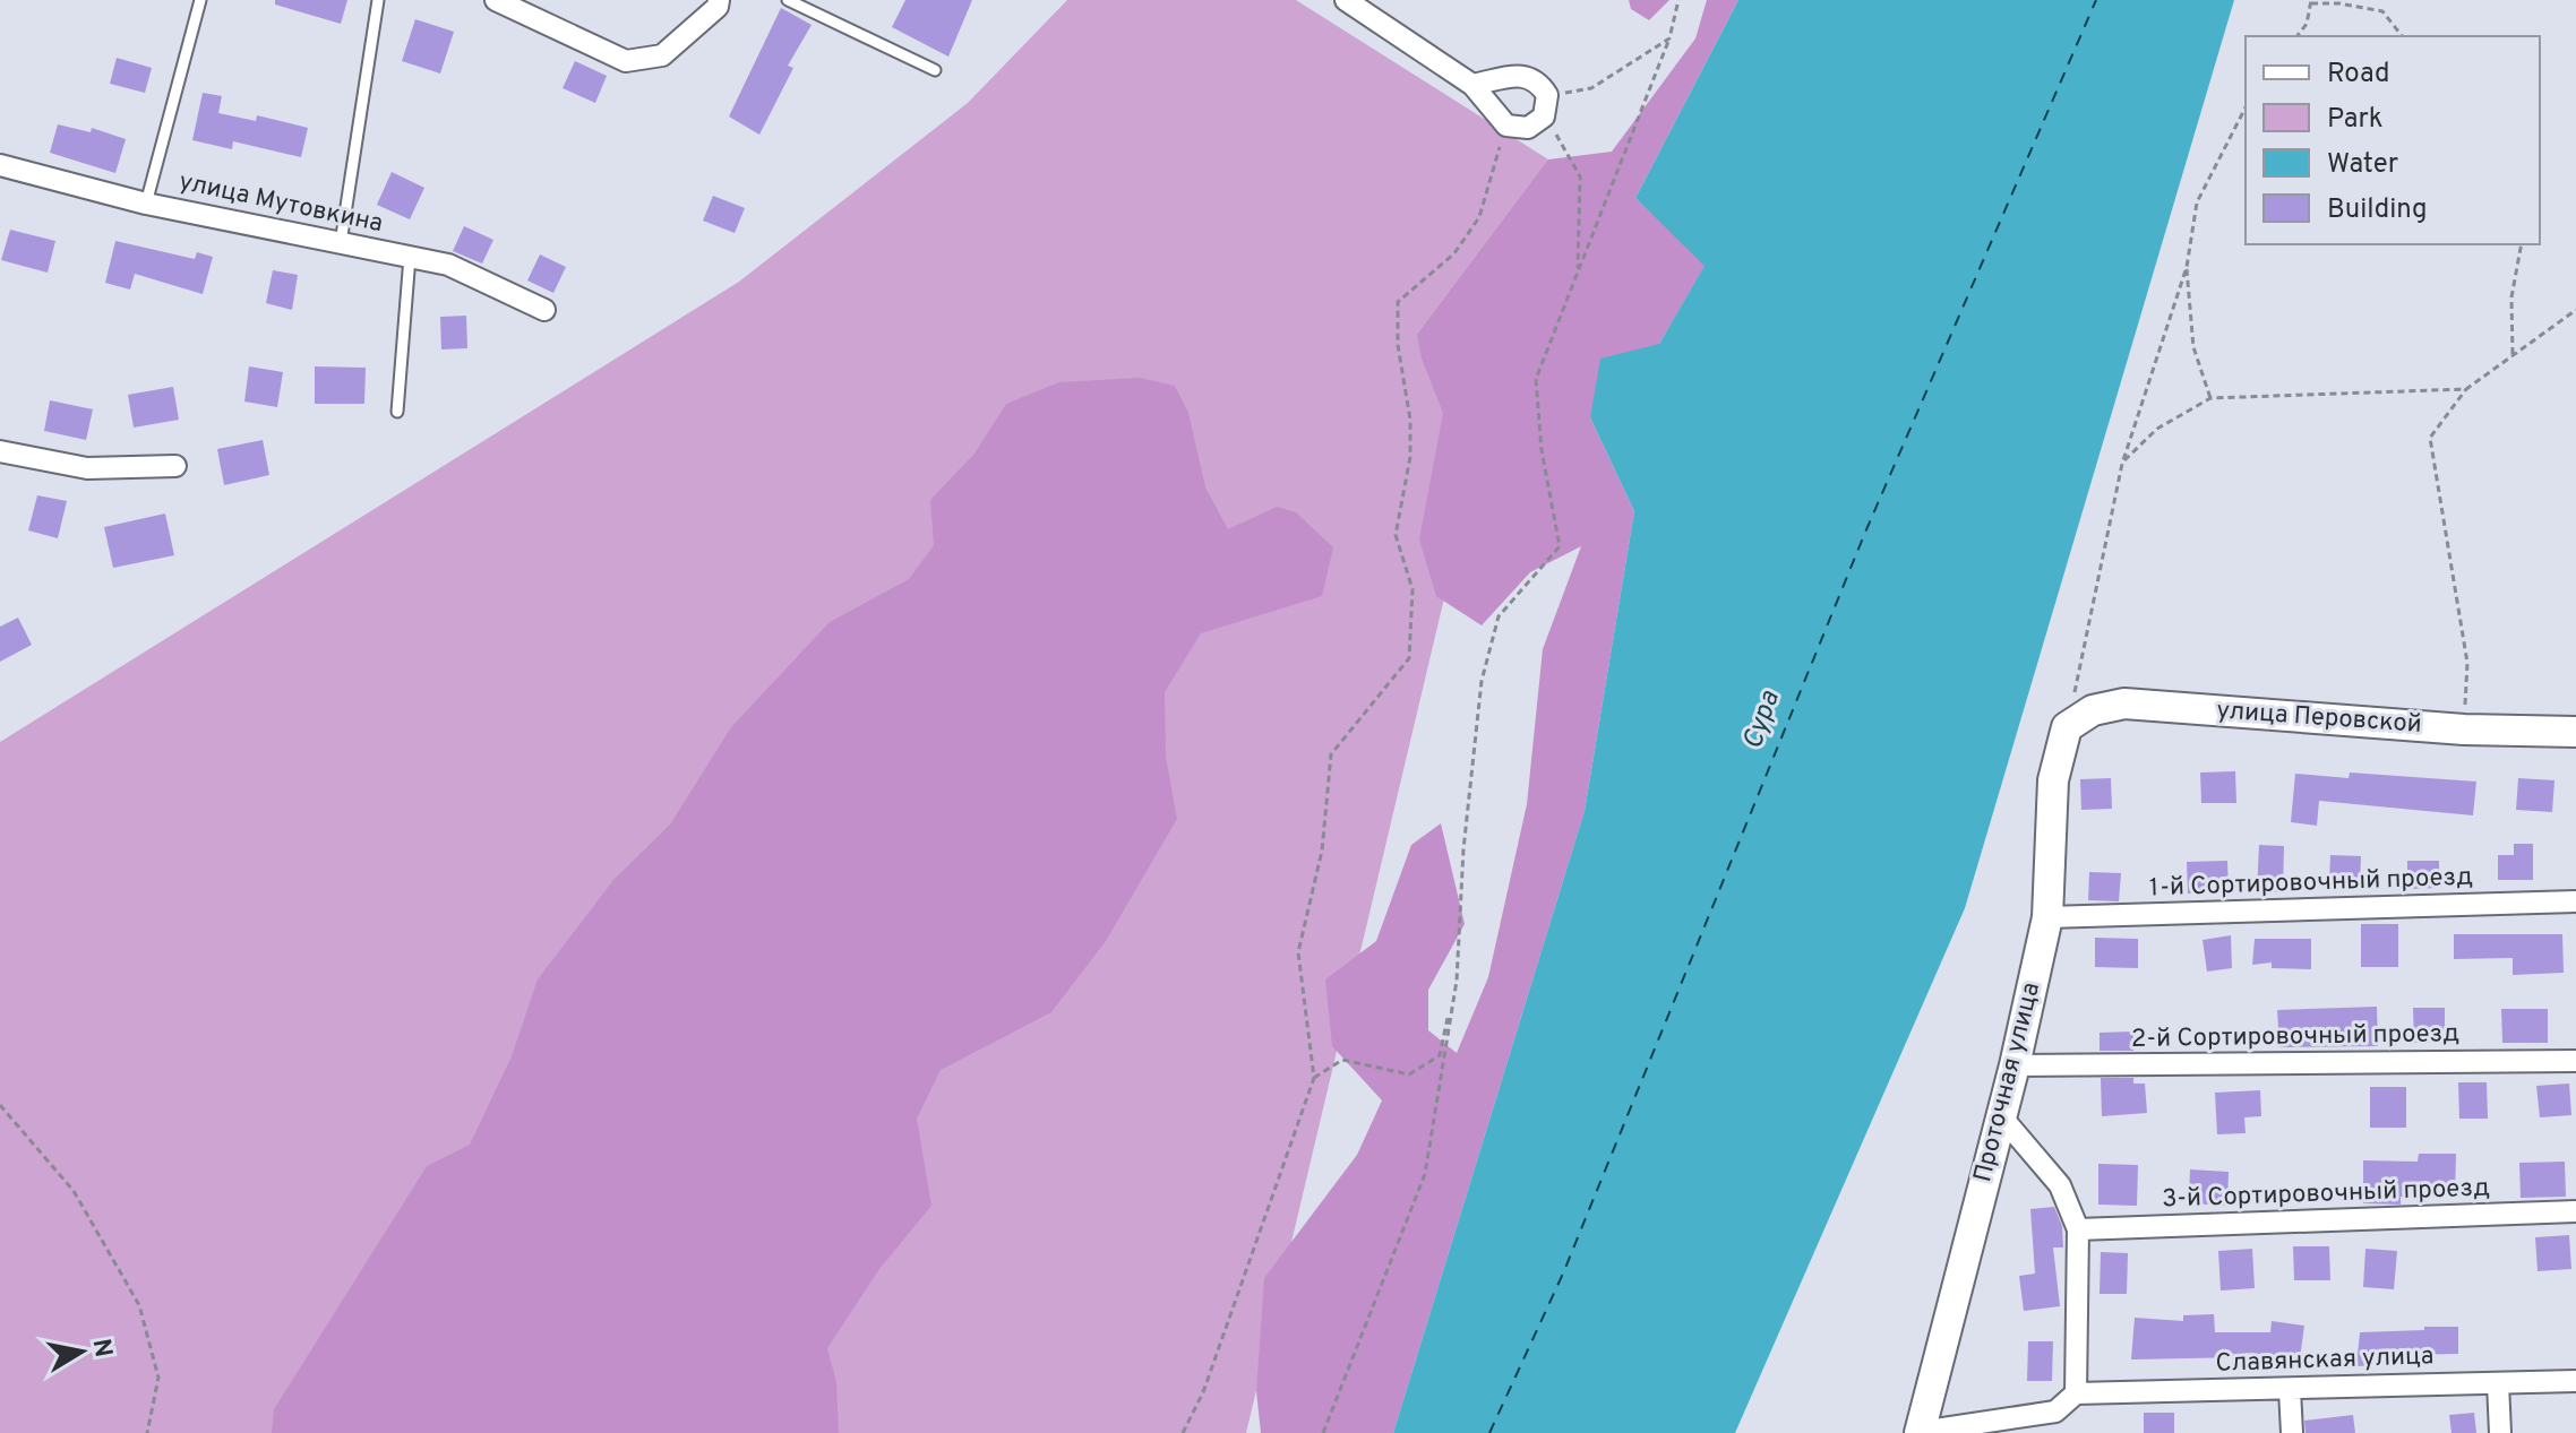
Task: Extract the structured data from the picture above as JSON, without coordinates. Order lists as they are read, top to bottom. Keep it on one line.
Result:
{"streets":{"main road":["улица Перовской","Проточная улица"],"street":["улица Мутовкина","1-й Сортировочный проезд","2-й Сортировочный проезд","3-й Сортировочный проезд","Славянская улица"]},"crossings":[["улица Перовской","Проточная улица"],["1-й Сортировочный проезд","Проточная улица"],["2-й Сортировочный проезд","Проточная улица"]],"water":["Сура"],"legend":["Road","Park","Water","Building"],"north":"right"}
